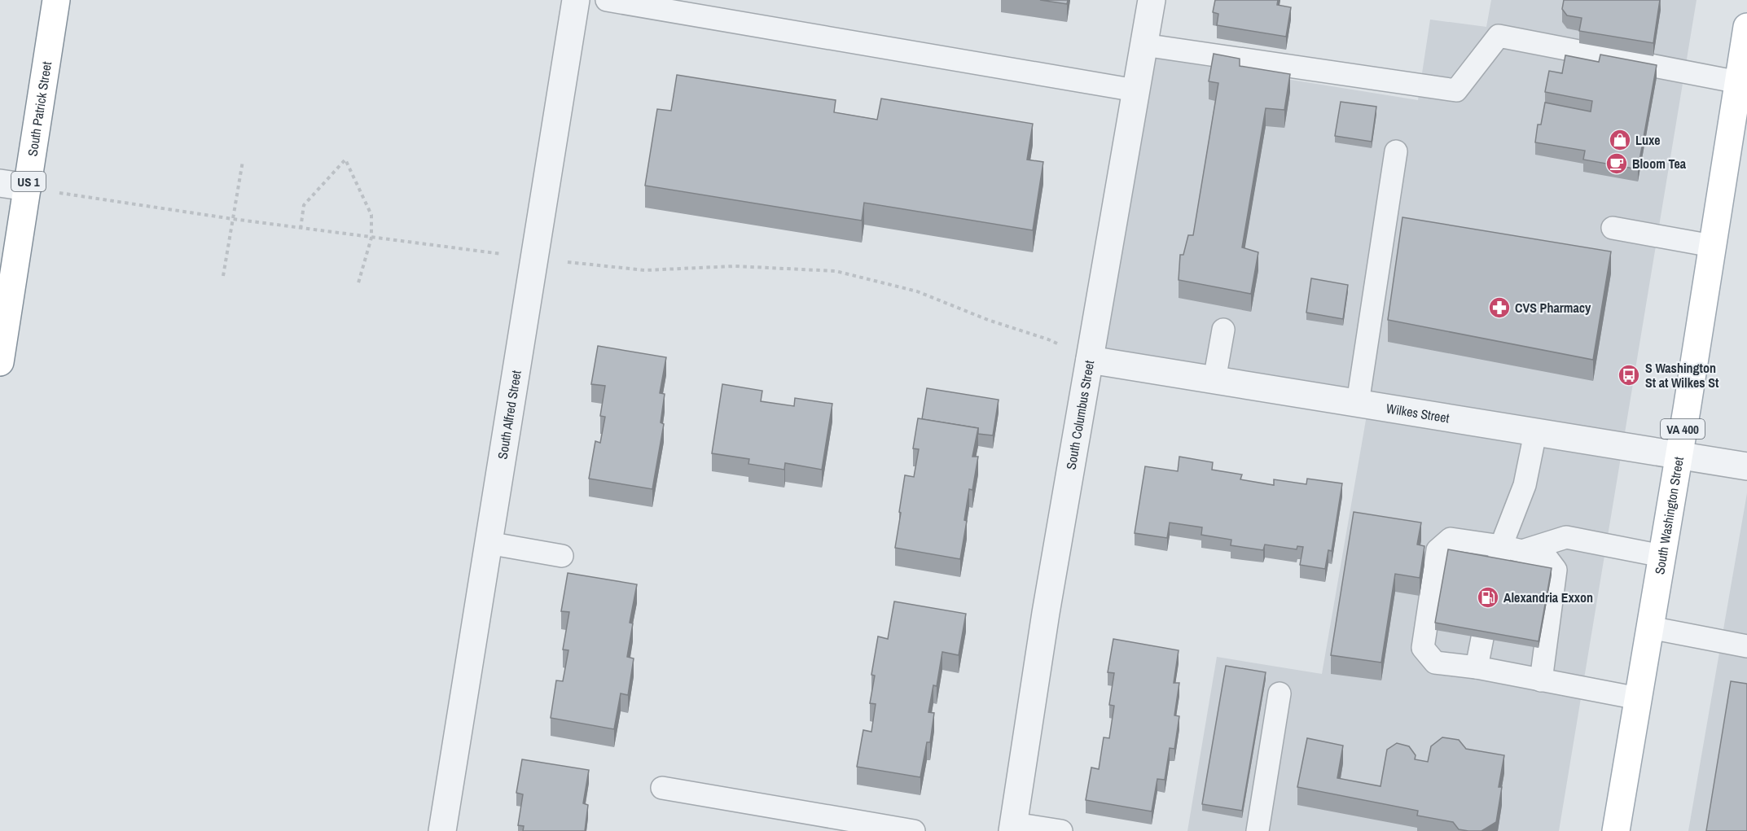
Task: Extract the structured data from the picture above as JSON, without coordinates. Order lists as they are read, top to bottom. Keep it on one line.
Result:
{"streets":{"main road":["South Patrick Street","US 1","VA 400","South Washington Street"],"street":["Wilkes Street","South Alfred Street","South Columbus Street"]},"crossings":[["Wilkes Street","South Columbus Street"],["Wilkes Street","South Washington Street"]],"places":{"shop":["Luxe"],"cafe":["Bloom Tea"],"pharmacy":["CVS Pharmacy"],"bus stop":["S Washington St at Wilkes St"],"fuel station":["Alexandria Exxon"]}}
